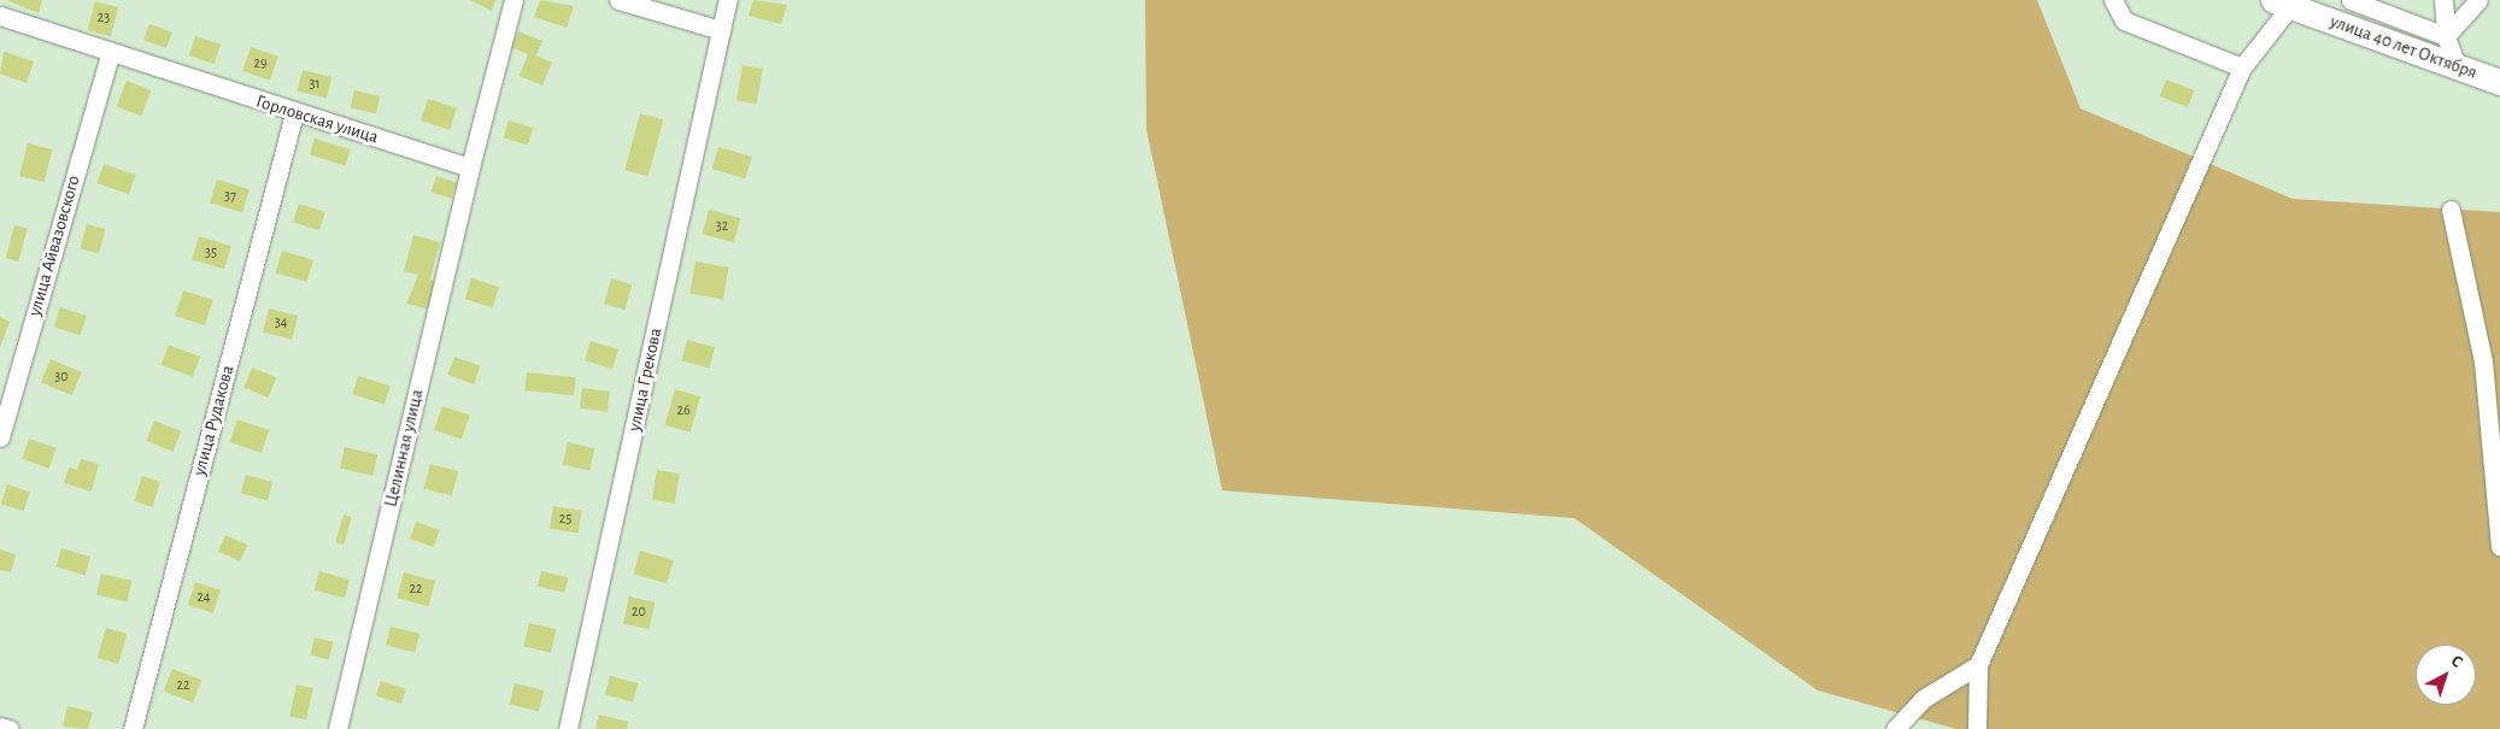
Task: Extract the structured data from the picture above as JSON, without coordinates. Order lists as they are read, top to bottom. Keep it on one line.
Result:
{"streets":{"main road":["улица 40 лет Октября"],"street":["Горловская улица","улица Айвазовского","улица Грекова","улица Рудакова","Целинная улица"]},"crossings":[["Горловская улица","улица Айвазовского"],["Горловская улица","улица Рудакова"],["Горловская улица","Целинная улица"]],"house_numbers":["23","29","31","37","32","35","34","30","26","25","22","24","20","22"],"north":"top right"}
